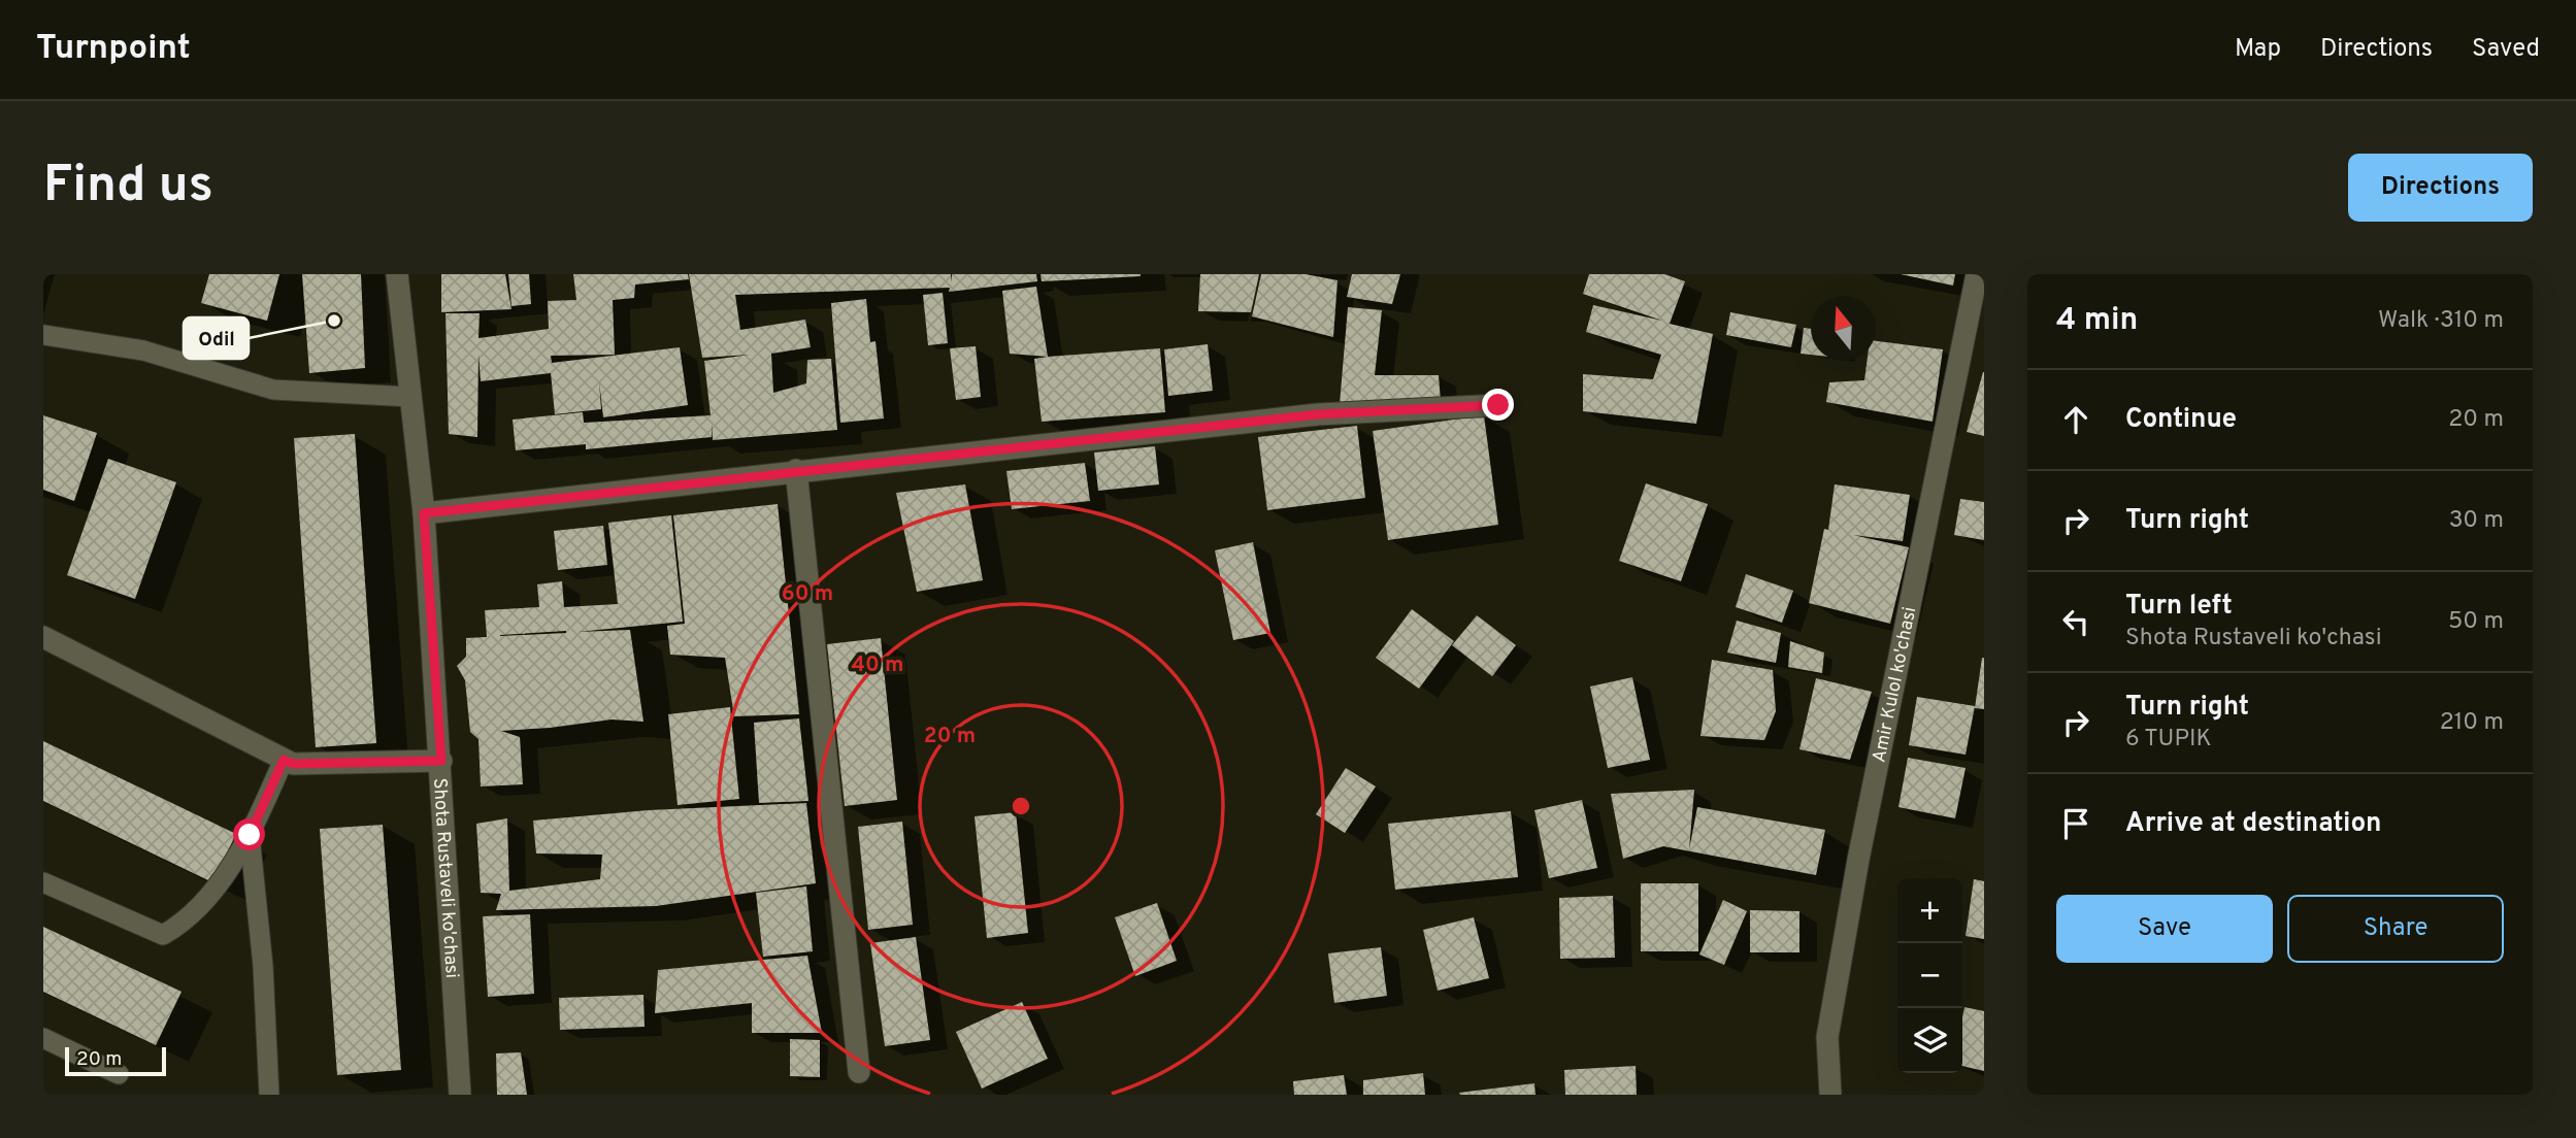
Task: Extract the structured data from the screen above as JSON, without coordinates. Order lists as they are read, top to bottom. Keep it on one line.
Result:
{"streets":{"street":["Amir Kulol ko'chasi","Shota Rustaveli ko'chasi"]},"places":["Оdil"],"scale_bar":"20 m","north":"top","page":{"header":"Turnpoint","nav":["Map","Directions","Saved"],"buttons":["Directions",["Save","Share"]],"title":"Find us","heading":["4 min","Walk · 310 m"],"list":[["Continue","20 m"],["Turn right","30 m"],["Turn left","Shota Rustaveli ko'chasi","50 m"],["Turn right","6 TUPIK","210 m"],"Arrive at destination"],"map_buttons":["+","−"],"scale":"20 m"},"rings":["60 m","40 m","20 m"]}
